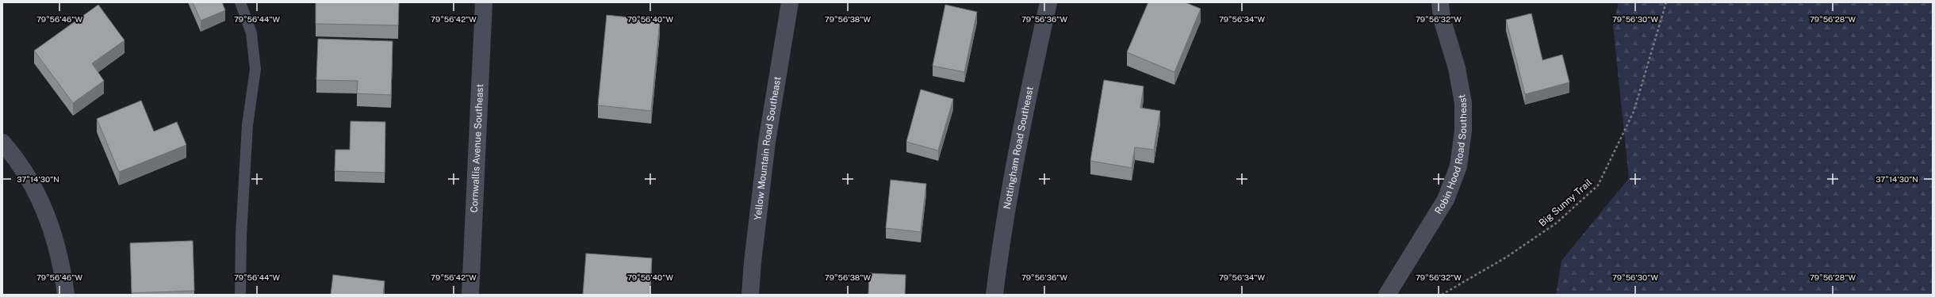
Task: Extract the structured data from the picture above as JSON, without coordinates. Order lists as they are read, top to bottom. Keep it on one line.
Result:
{"streets":{"street":["Cornwallis Avenue Southeast","Yellow Mountain Road Southeast","Nottingham Road Southeast","Robin Hood Road Southeast"],"path":["Big Sunny Trail"]},"coordinates":["79°56'46\"W","79°56'44\"W","79°56'42\"W","79°56'40\"W","79°56'38\"W","79°56'36\"W","79°56'34\"W","79°56'32\"W","79°56'30\"W","79°56'28\"W","37°14'30\"N"]}
